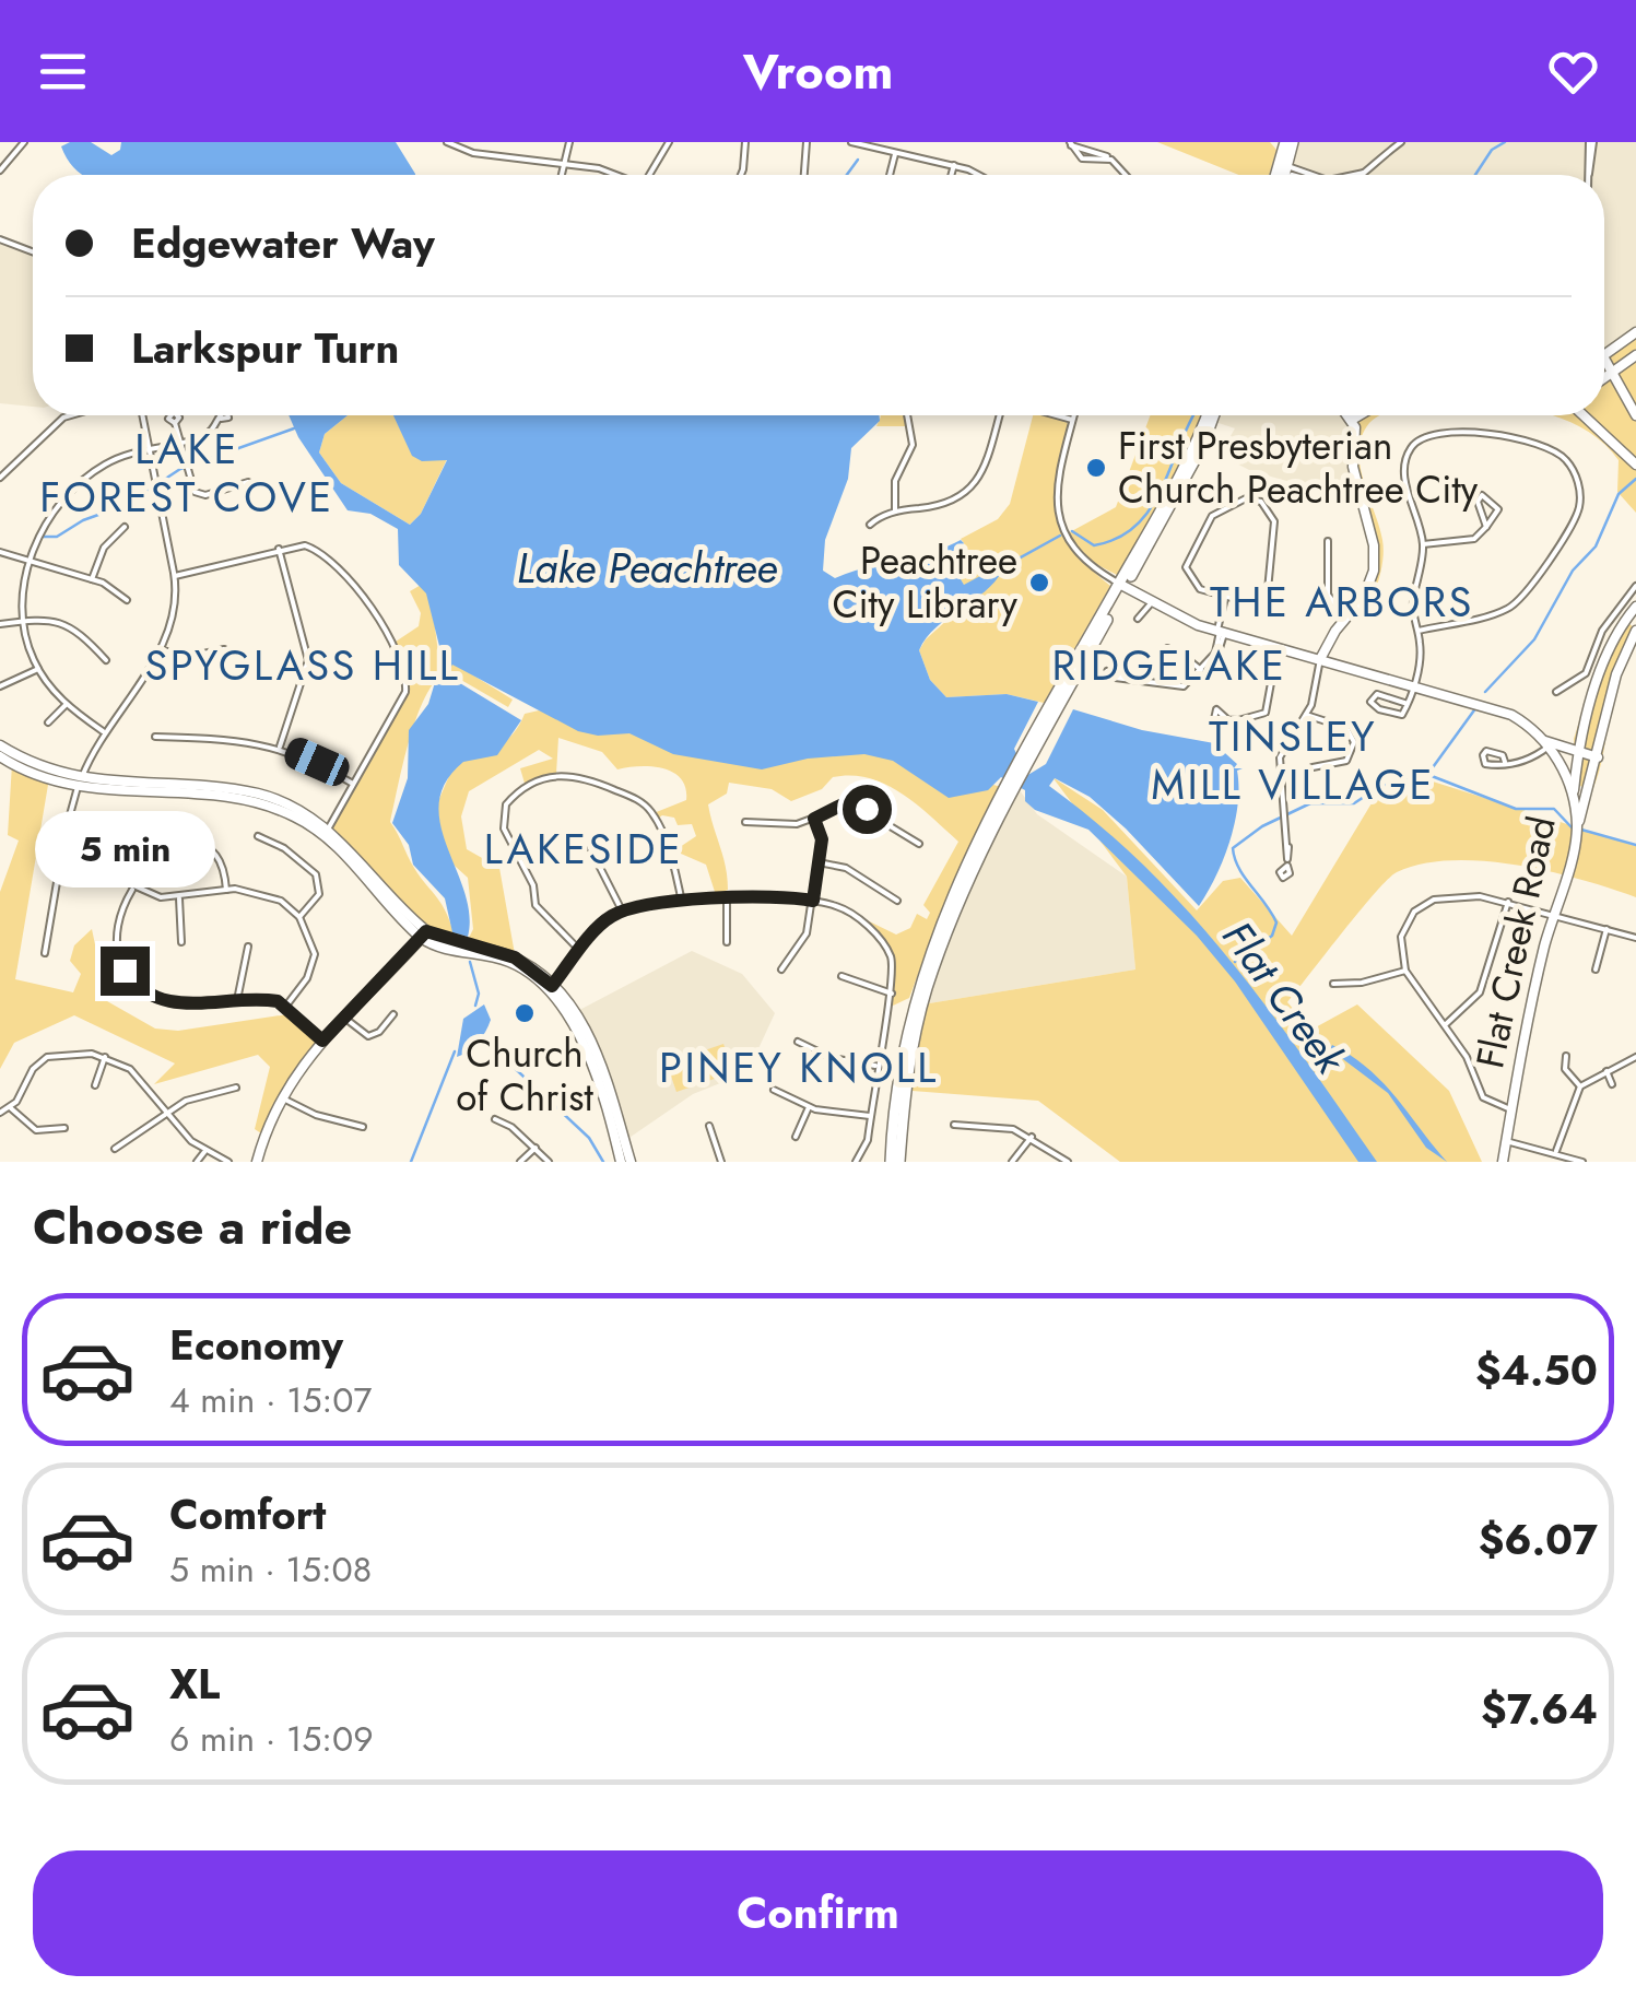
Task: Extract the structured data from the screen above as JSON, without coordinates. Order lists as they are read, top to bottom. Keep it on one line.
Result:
{"streets":{"street":["Flat Creek Road"]},"districts":["LAKE FOREST COVE","THE ARBORS","SPYGLASS HILL","RIDGELAKE","TINSLEY MILL VILLAGE","LAKESIDE","PINEY KNOLL"],"water":["Lake Peachtree","Flat Creek"],"places":["First Presbyterian Church Peachtree City","Peachtree City Library","Church of Christ"],"page":{"header":"Vroom","banner":["Edgewater Way","Larkspur Turn"],"bubble":"5 min","heading":"Choose a ride","list":[{"name":"Economy","note":"4 min · 15:07","value":"$4.50"},{"name":"Comfort","note":"5 min · 15:08","value":"$6.07"},{"name":"XL","note":"6 min · 15:09","value":"$7.64"}],"buttons":"Confirm"}}
